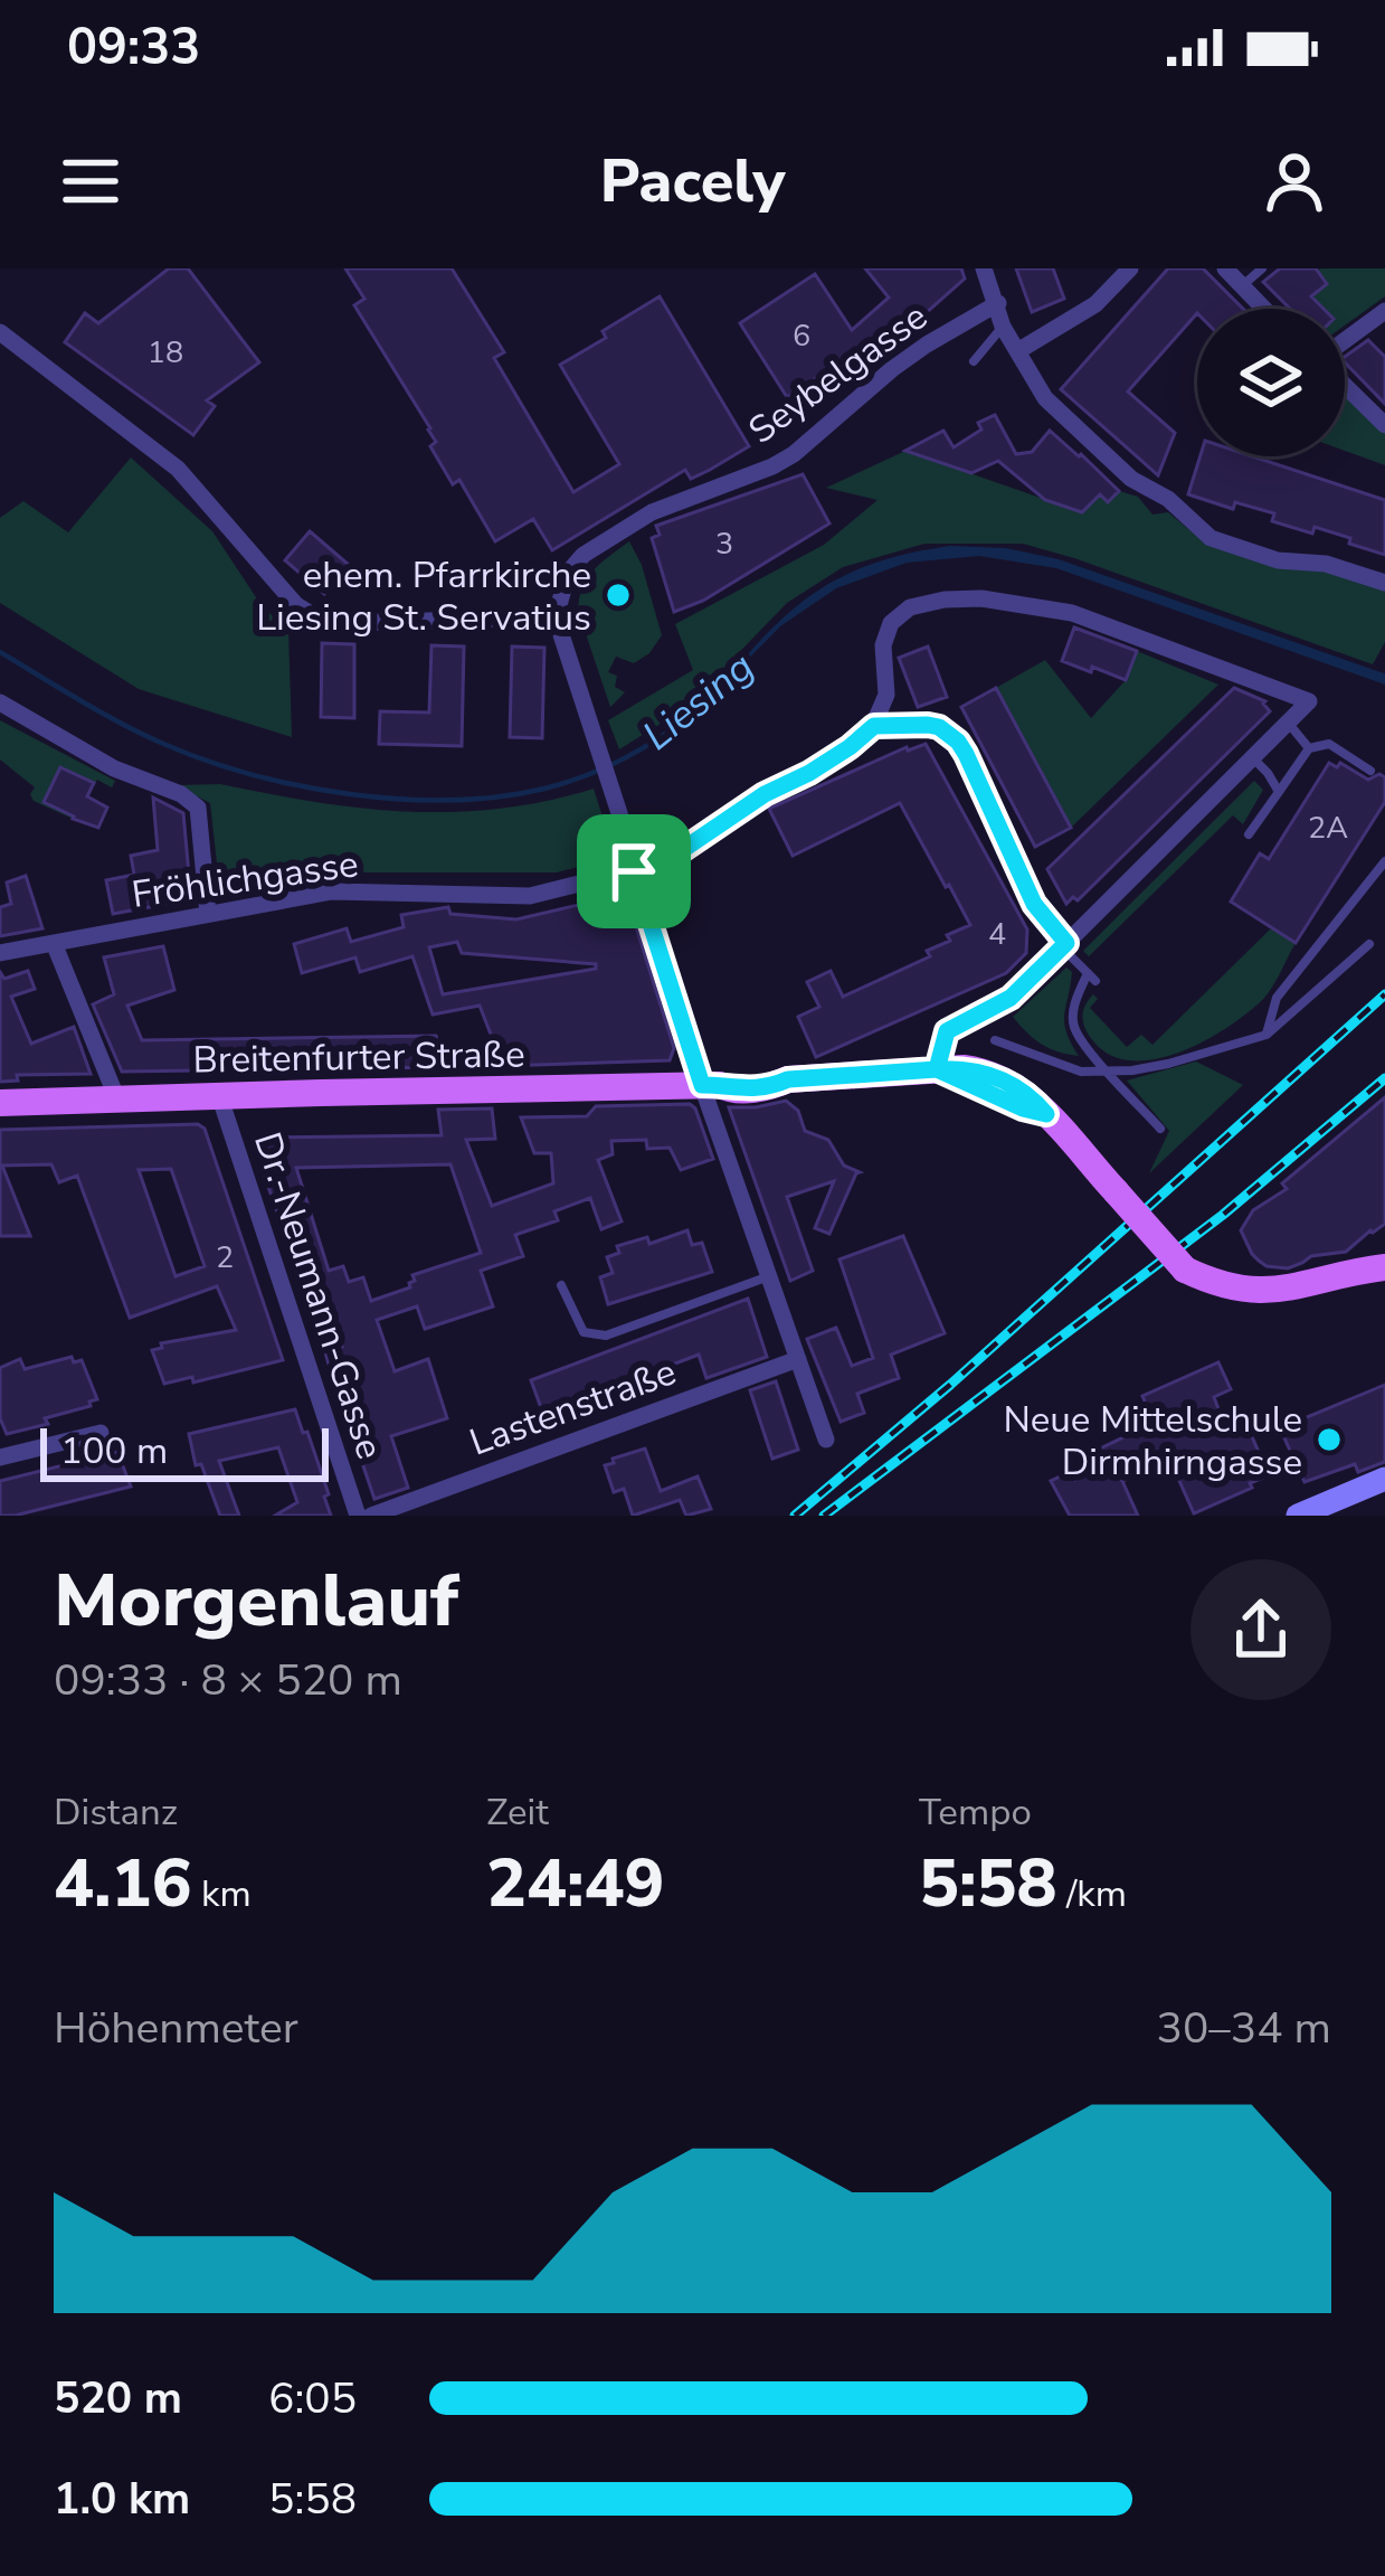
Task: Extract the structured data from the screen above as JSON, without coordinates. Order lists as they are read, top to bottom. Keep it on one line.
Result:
{"streets":{"main road":["Breitenfurter Straße"],"street":["Seybelgasse","Fröhlichgasse","Dr.-Neumann-Gasse","Lastenstraße"]},"crossings":[["Breitenfurter Straße","Dr.-Neumann-Gasse"]],"water":["Liesing"],"places":["ehem. Pfarrkirche Liesing St. Servatius","Neue Mittelschule Dirmhirngasse"],"house_numbers":["6","18","3","2A","4","2"],"scale_bar":"100 m","page":{"status":"09:33","header":"Pacely","scale":"100 m","heading":["Morgenlauf","09:33 · 8 × 520 m"],"stats":[["Distanz","4.16 km"],["Zeit","24:49"],["Tempo","5:58 /km"]],"chart":["Höhenmeter","30–34 m"],"list":[{"name":"520 m","note":"6:05"},{"name":"1.0 km","note":"5:58"}]}}
